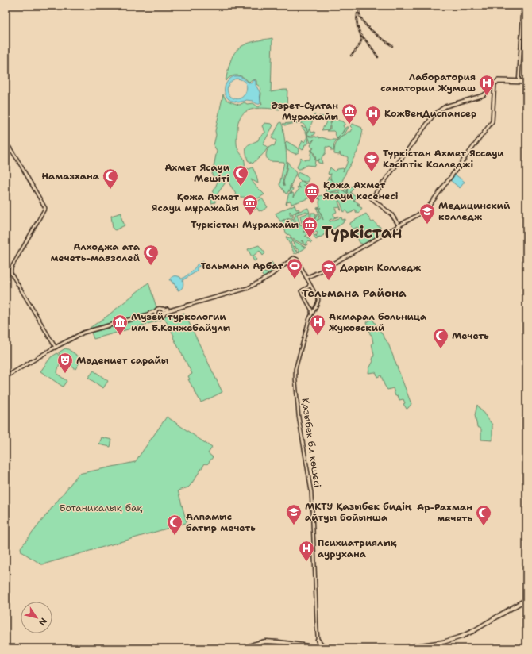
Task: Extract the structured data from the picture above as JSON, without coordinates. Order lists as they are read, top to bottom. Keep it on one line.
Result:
{"streets":{"main road":["Қазыбек би көшесі"]},"districts":["Түркістан","Тельмана Района"],"parks":["Ботаникалық бақ"],"places":{"hospital":["Лаборатория санатории Жумаш","КожВенДиспансер","Акмарал больница Жуковский","Психиатриялық аурухана"],"museum":["Әзрет-Сұлтан Мұражайы","Қожа Ахмет Ясауи кесенесі","Қожа Ахмет Ясауи мұражайы","Түркістан Мұражайы","Музей туркологии им. Б.Кенжебайулы"],"school or university":["Түркістан Ахмет Яссауи Кәсіптік Колледжі","Медицинский колледж","Дарын Колледж","МКТУ Қазыбек бидің айтуы бойынша"],"mosque":["Ахмет Ясауи Мешіті","Намазхана","Алходжа ата мечеть-мавзолей","Мечеть","Ар-Рахман мечеть","Алпамыс батыр мечеть"],"sports":["Тельмана Арбат"],"theatre":["Мәдениет сарайы"]},"north":"bottom right"}
